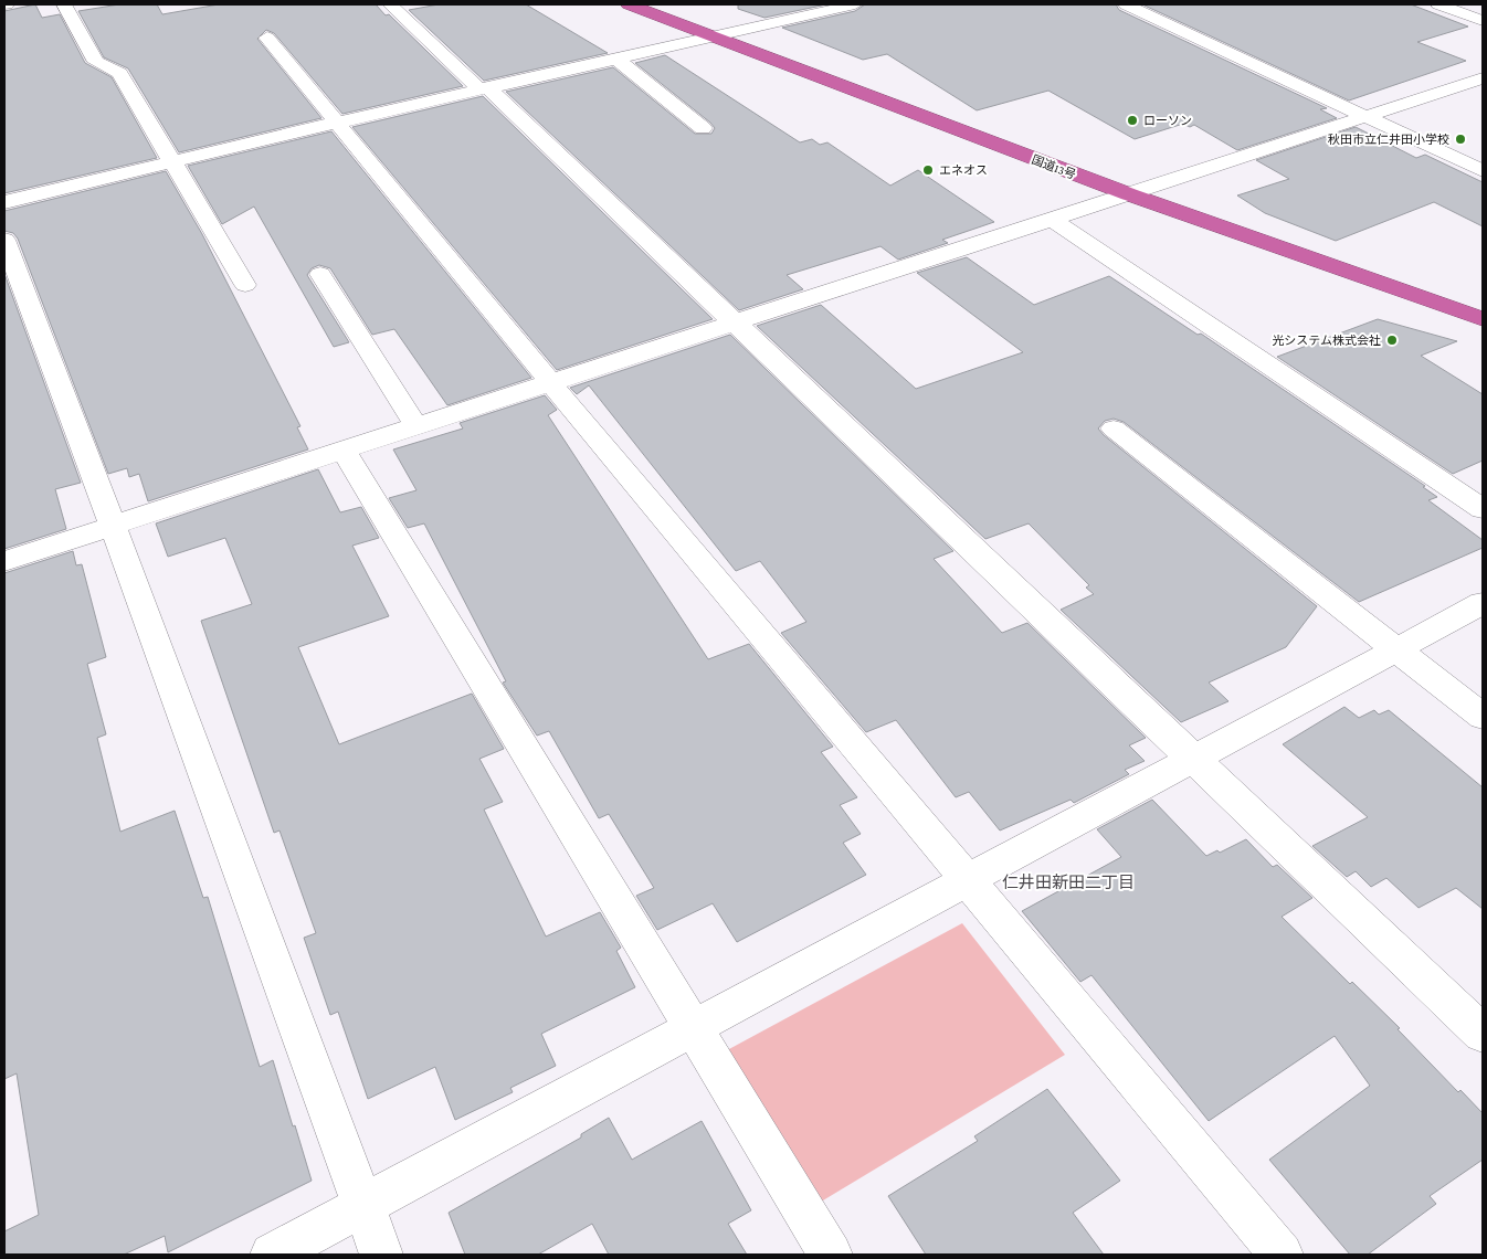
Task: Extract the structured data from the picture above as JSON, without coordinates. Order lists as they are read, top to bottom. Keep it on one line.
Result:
{"streets":{"highway":["国道13号"]},"districts":["仁井田新田二丁目"],"places":["ローソン","秋田市立仁井田小学校","エネオス","光システム株式会社"]}
